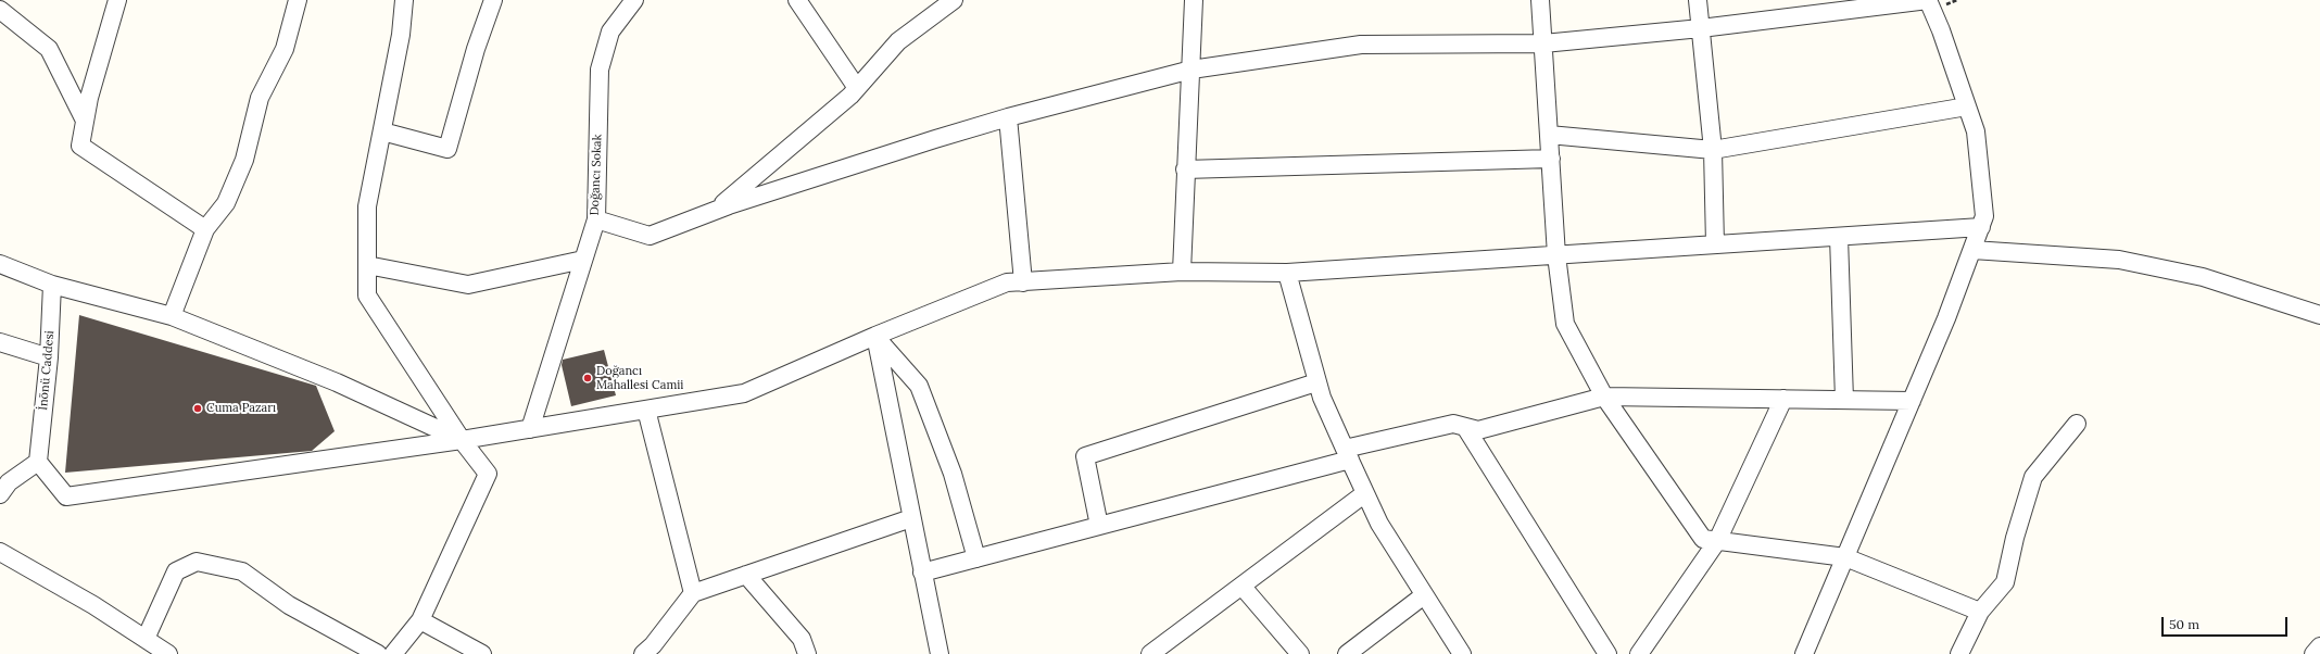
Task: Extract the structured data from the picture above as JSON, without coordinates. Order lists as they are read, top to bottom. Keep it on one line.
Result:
{"streets":{"street":["Doğancı Sokak","İnönü Caddesi"]},"places":["Doğancı Mahallesi Camii","Cuma Pazarı"],"scale_bar":"50 m"}
